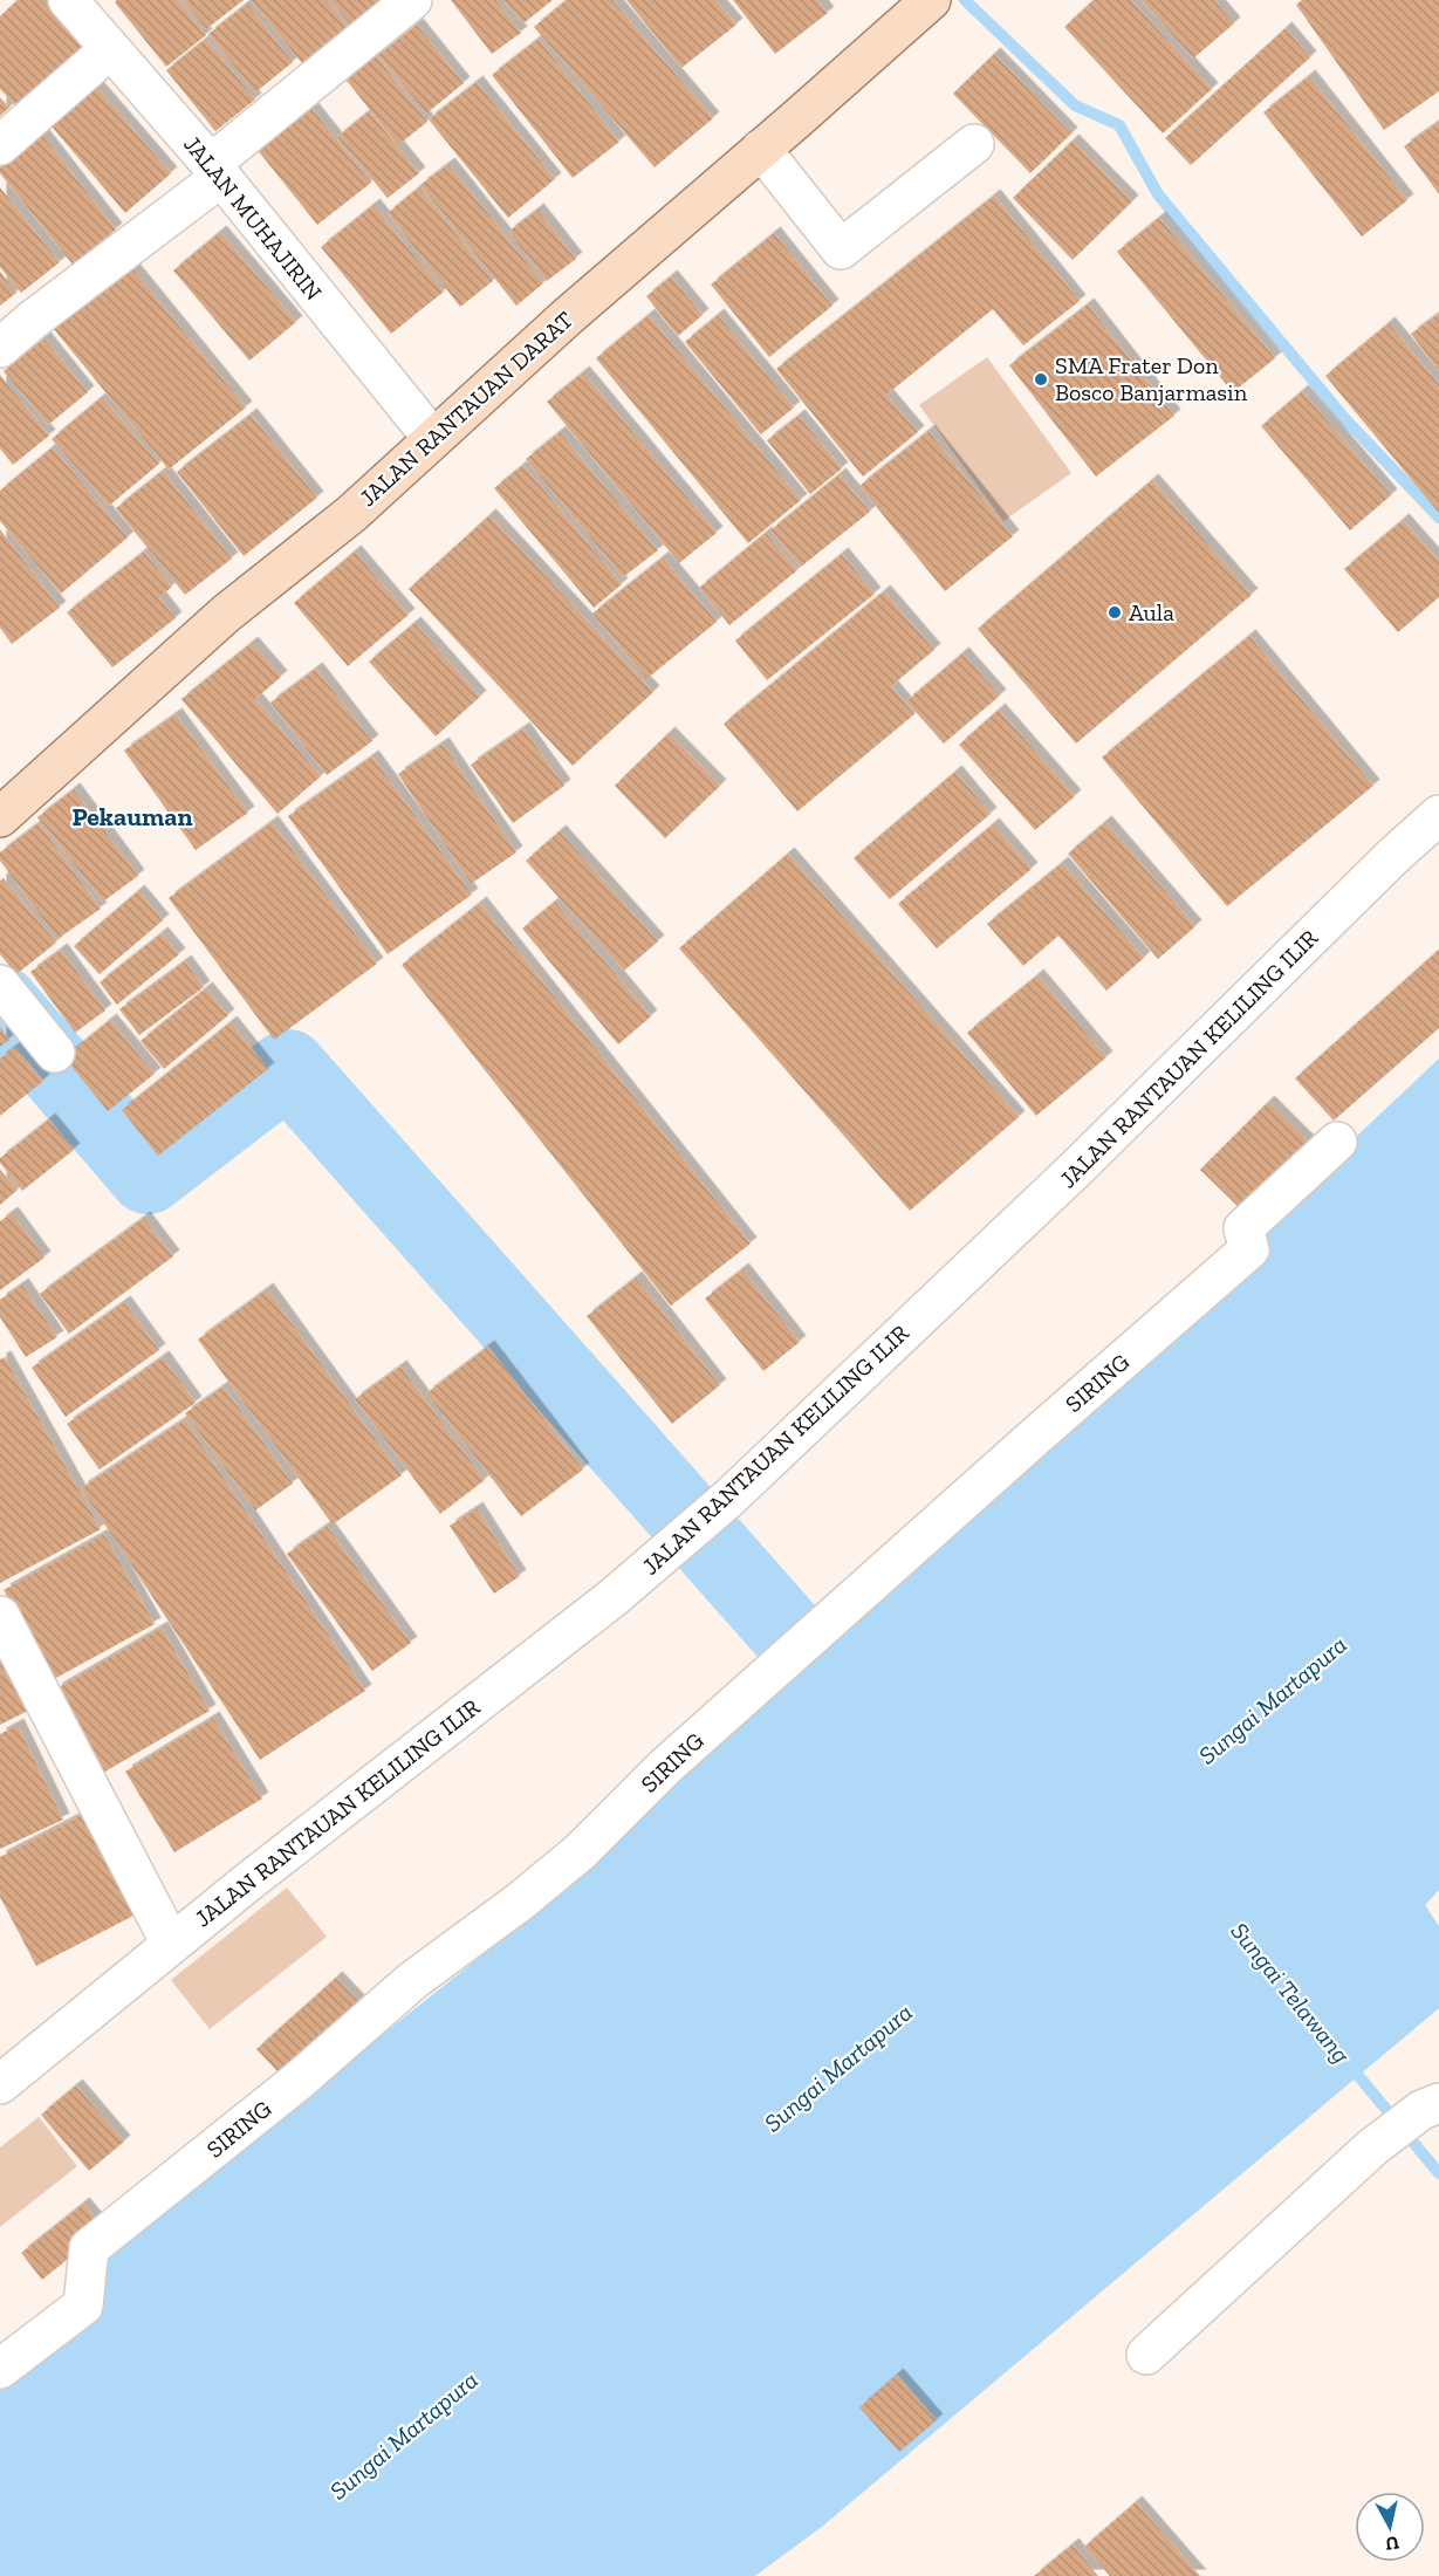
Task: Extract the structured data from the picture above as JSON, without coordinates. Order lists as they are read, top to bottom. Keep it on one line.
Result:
{"streets":{"main road":["JALAN RANTAUAN DARAT"],"street":["JALAN MUHAJIRIN","JALAN RANTAUAN KELILING ILIR","SIRING"]},"crossings":[["JALAN MUHAJIRIN","JALAN RANTAUAN DARAT"]],"districts":["Pekauman"],"water":["Sungai Martapura","Sungai Telawang"],"places":["SMA Frater Don Bosco Banjarmasin","Aula"],"north":"bottom"}
